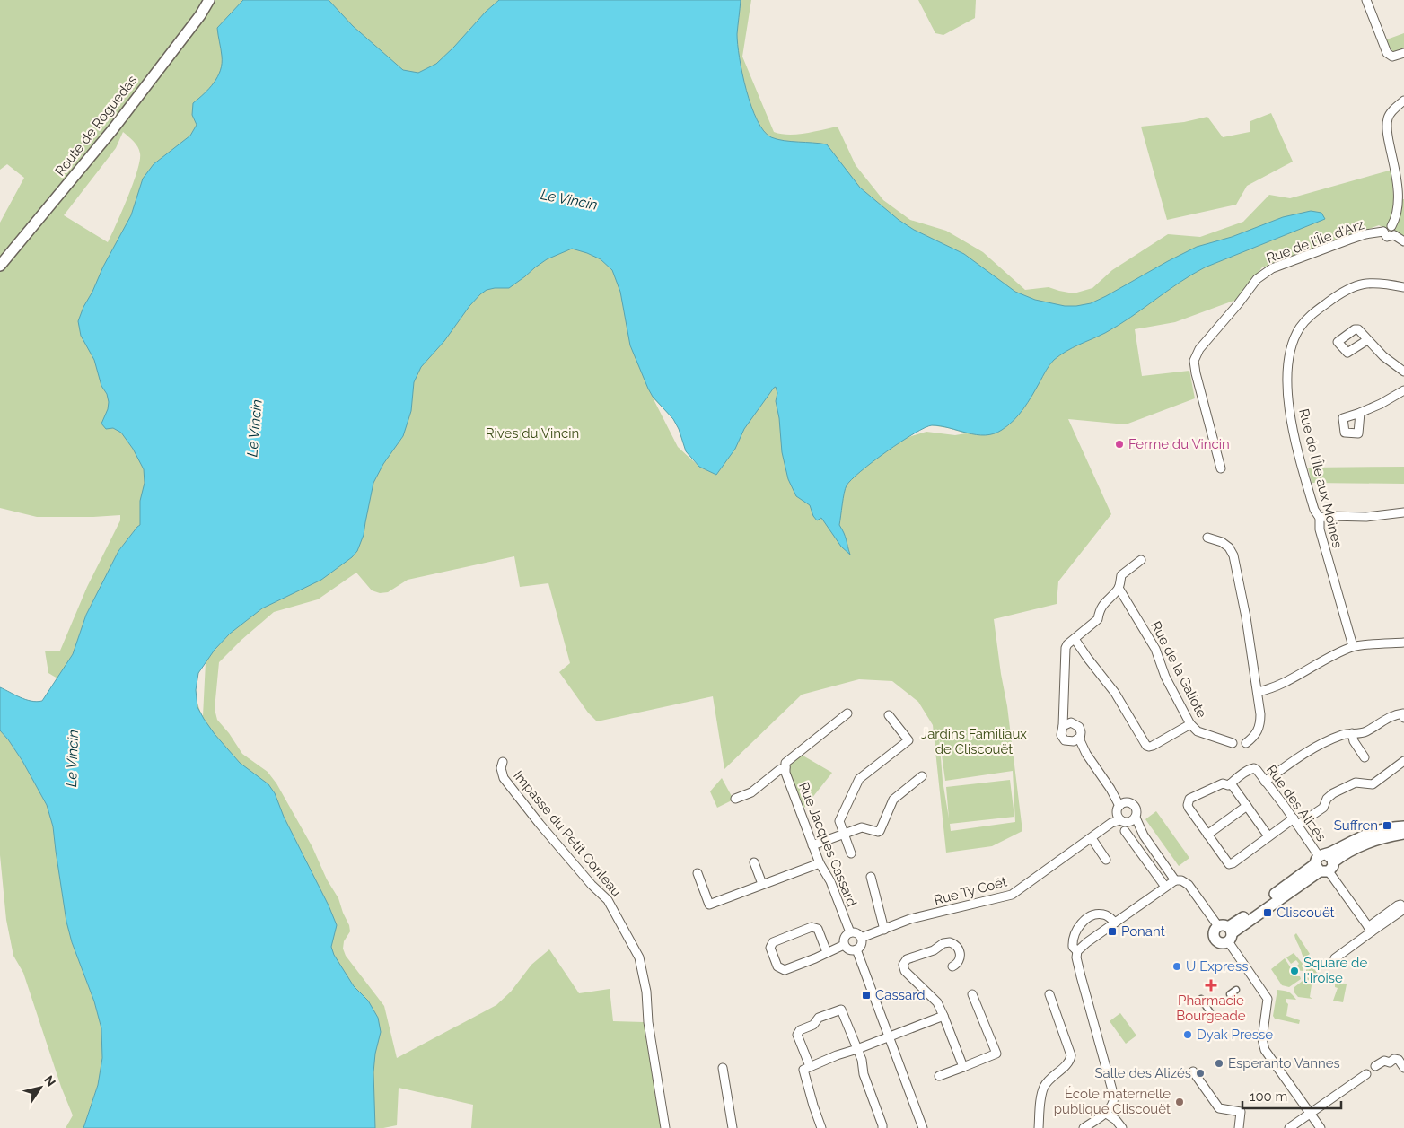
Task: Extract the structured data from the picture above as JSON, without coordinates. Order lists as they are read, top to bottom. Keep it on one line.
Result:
{"streets":{"street":["Route de Roguedas","Rue de l'Île d'Arz","Rue de l'Île aux Moines","Rue de la Galiote","Rue des Alizés","Impasse du Petit Conleau","Rue Jacques Cassard","Rue Ty Coët"]},"crossings":[["Rue Jacques Cassard","Rue Ty Coët"]],"water":["Le Vincin"],"parks":["Rives du Vincin","Jardins Familiaux de Cliscouët"],"places":{"other":["Ferme du Vincin","U Express","Square de l'Iroise","Dyak Presse","Esperanto Vannes","Salle des Alizés","École maternelle publique Cliscouët"],"transit":["Suffren","Cliscouët","Ponant","Cassard"],"health":["Pharmacie Bourgeade"]},"scale_bar":"100 m","north":"top right"}
